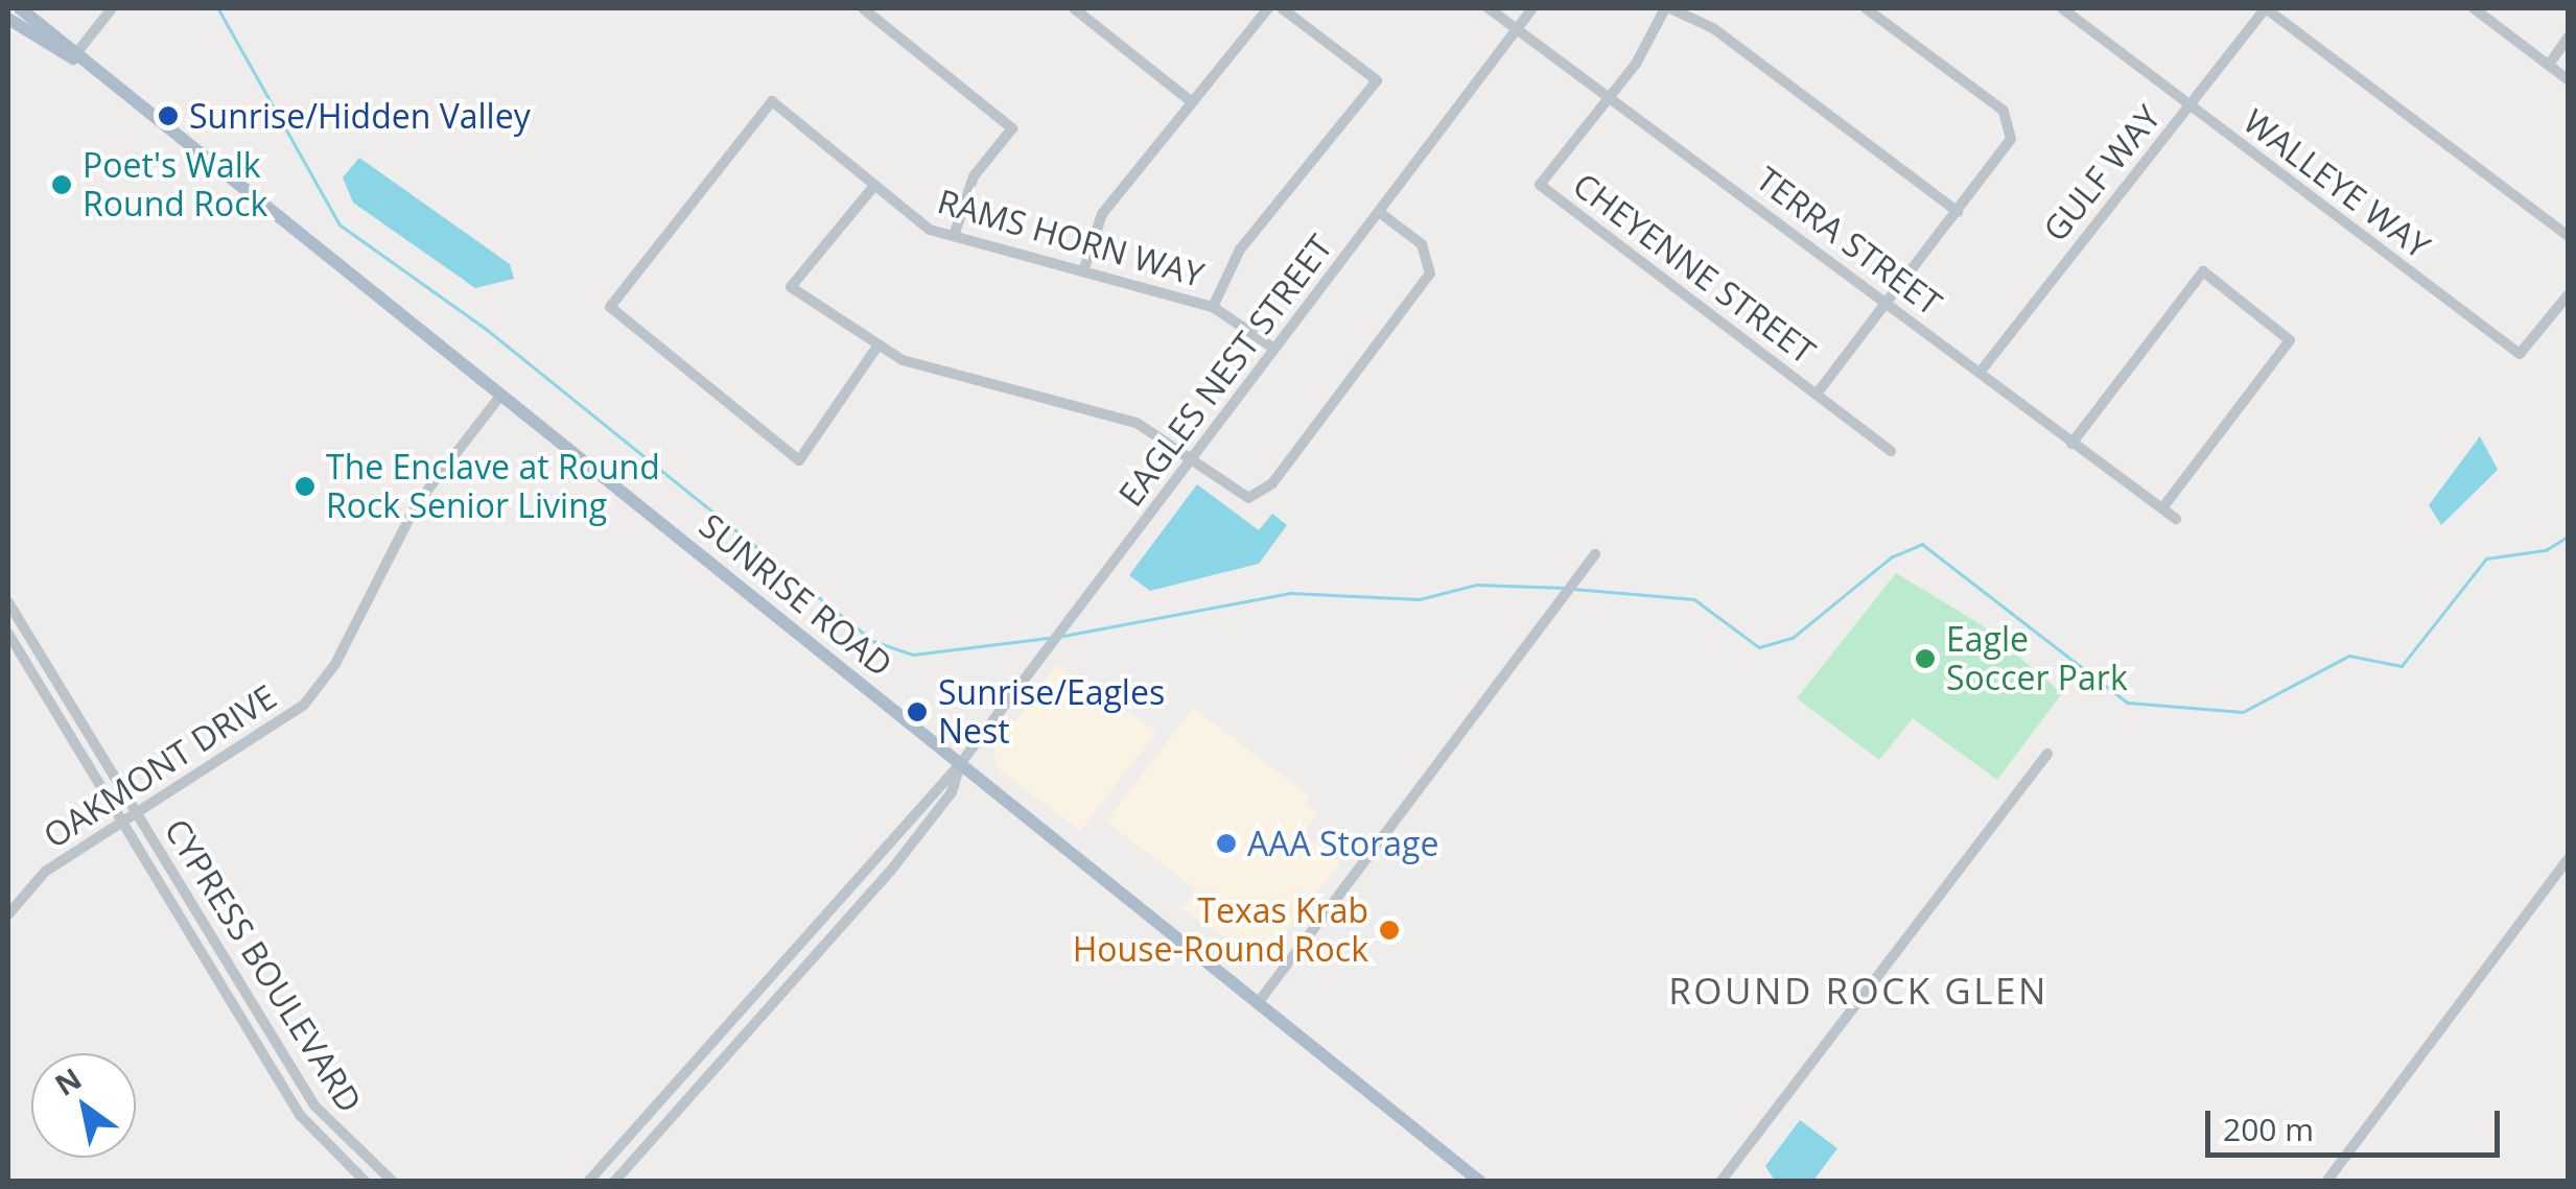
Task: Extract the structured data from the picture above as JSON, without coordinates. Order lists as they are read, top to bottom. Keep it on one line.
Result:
{"streets":{"main road":["SUNRISE ROAD"],"street":["GULF WAY","WALLEYE WAY","RAMS HORN WAY","TERRA STREET","CHEYENNE STREET","EAGLES NEST STREET","OAKMONT DRIVE","CYPRESS BOULEVARD"]},"crossings":[["GULF WAY","WALLEYE WAY"],["GULF WAY","TERRA STREET"],["RAMS HORN WAY","EAGLES NEST STREET"],["TERRA STREET","CHEYENNE STREET"],["TERRA STREET","EAGLES NEST STREET"],["EAGLES NEST STREET","SUNRISE ROAD"],["SUNRISE ROAD","OAKMONT DRIVE"],["OAKMONT DRIVE","CYPRESS BOULEVARD"]],"districts":["ROUND ROCK GLEN"],"places":["Sunrise/Hidden Valley","Poet's Walk Round Rock","The Enclave at Round Rock Senior Living","Eagle Soccer Park","Sunrise/Eagles Nest","AAA Storage","Texas Krab House-Round Rock"],"scale_bar":"200 m","north":"top left"}
